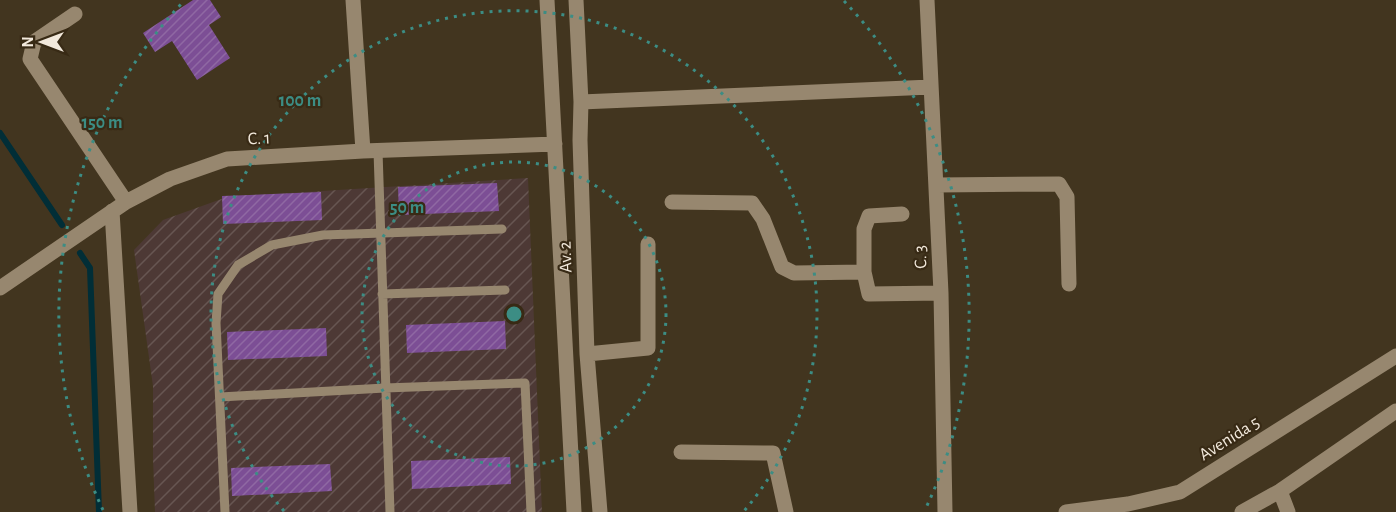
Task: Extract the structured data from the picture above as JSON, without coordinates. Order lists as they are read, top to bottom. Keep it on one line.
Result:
{"streets":{"street":["C. 1","Av. 2","C. 3","Avenida 5"]},"crossings":[["C. 1","Av. 2"]],"north":"left","rings":["100 m","150 m","50 m"]}
